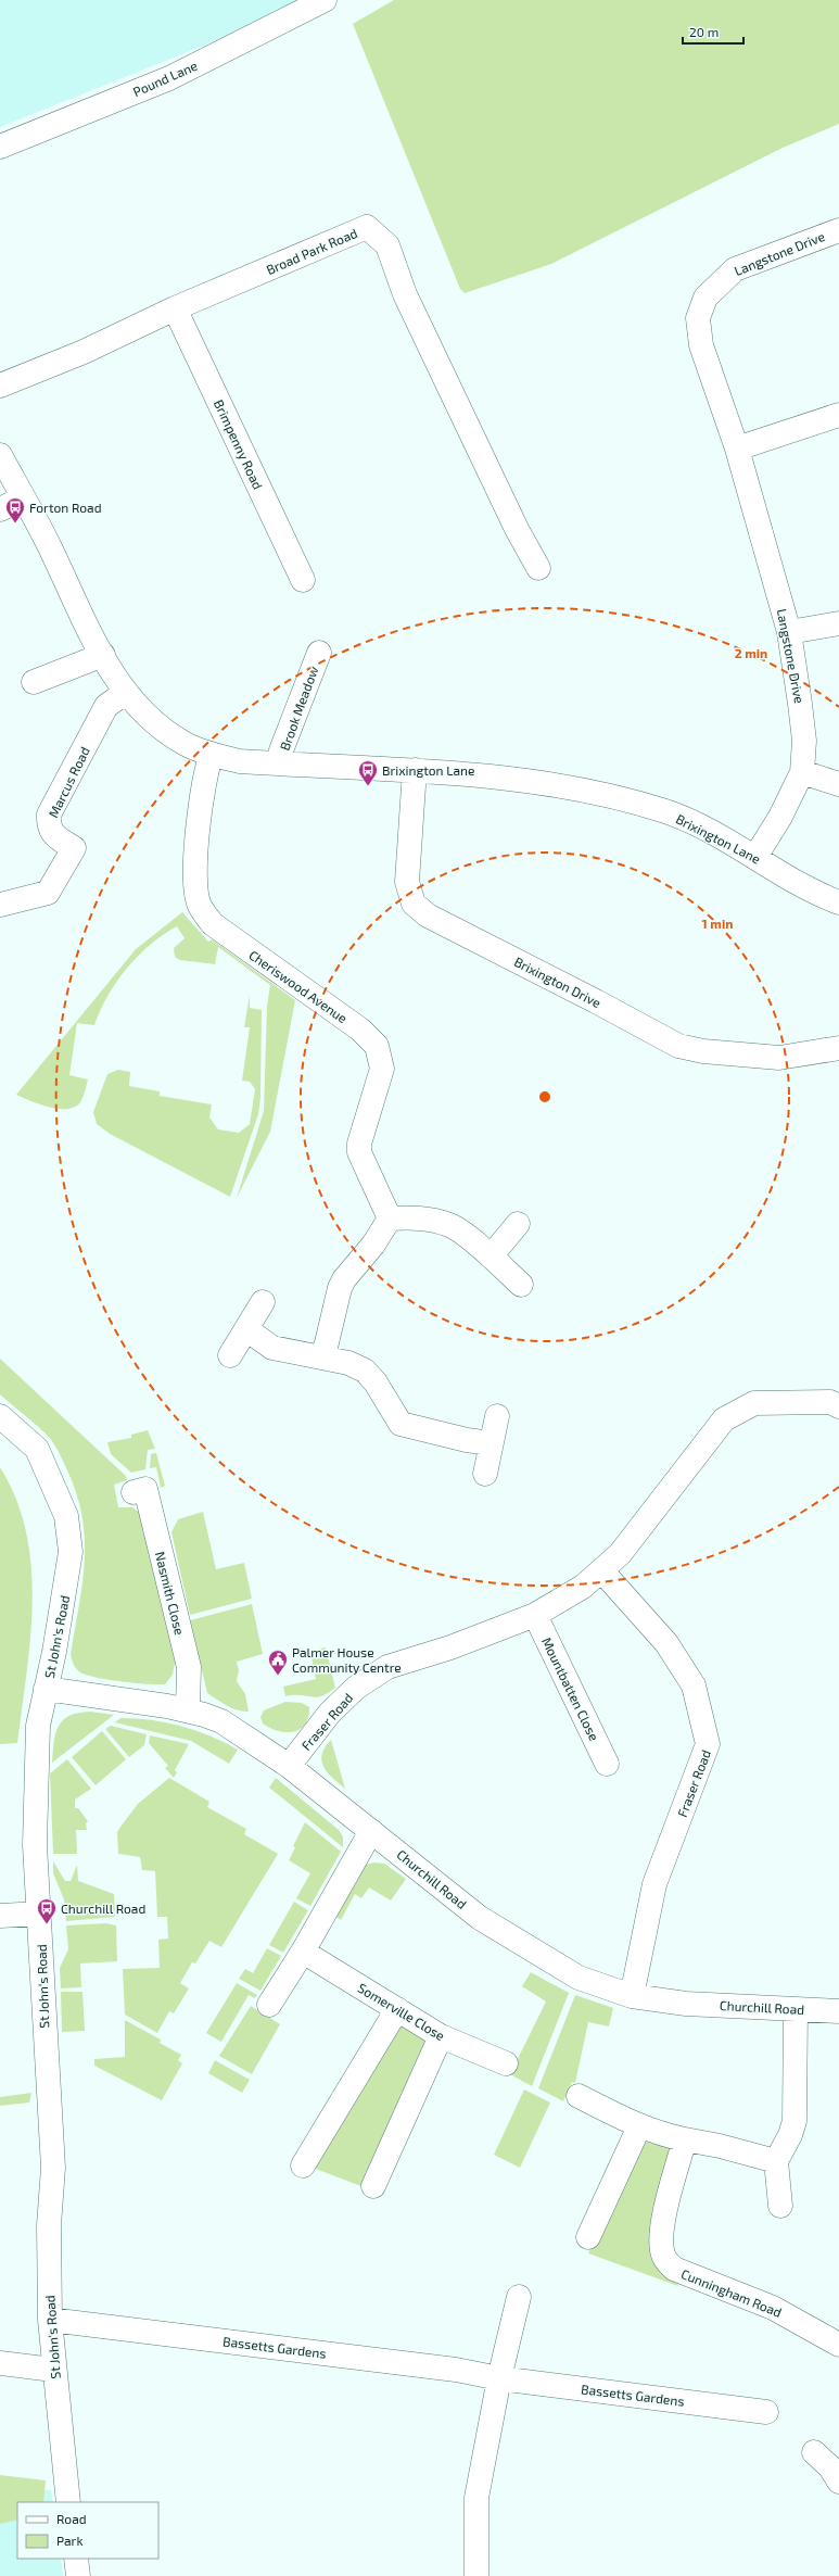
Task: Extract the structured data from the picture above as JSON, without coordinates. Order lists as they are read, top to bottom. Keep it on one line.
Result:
{"streets":{"street":["Pound Lane","Broad Park Road","Langstone Drive","Brimpenny Road","Brook Meadow","Marcus Road","Brixington Lane","Brixington Drive","Cheriswood Avenue","Nasmith Close","St John's Road","Mountbatten Close","Fraser Road","Churchill Road","Somerville Close","Cunningham Road","Bassetts Gardens"]},"crossings":[["Broad Park Road","Brimpenny Road"],["Langstone Drive","Brixington Lane"],["Brook Meadow","Brixington Lane"],["Marcus Road","Brixington Lane"],["Brixington Lane","Brixington Drive"],["Brixington Lane","Cheriswood Avenue"],["Nasmith Close","Churchill Road"],["St John's Road","Churchill Road"],["St John's Road","Bassetts Gardens"],["Mountbatten Close","Fraser Road"],["Fraser Road","Churchill Road"]],"places":{"bus stop":["Forton Road","Brixington Lane","Churchill Road"],"public building":["Palmer House Community Centre"]},"legend":["Road","Park"],"scale_bar":"20 m","rings":["2 min","1 min"]}
